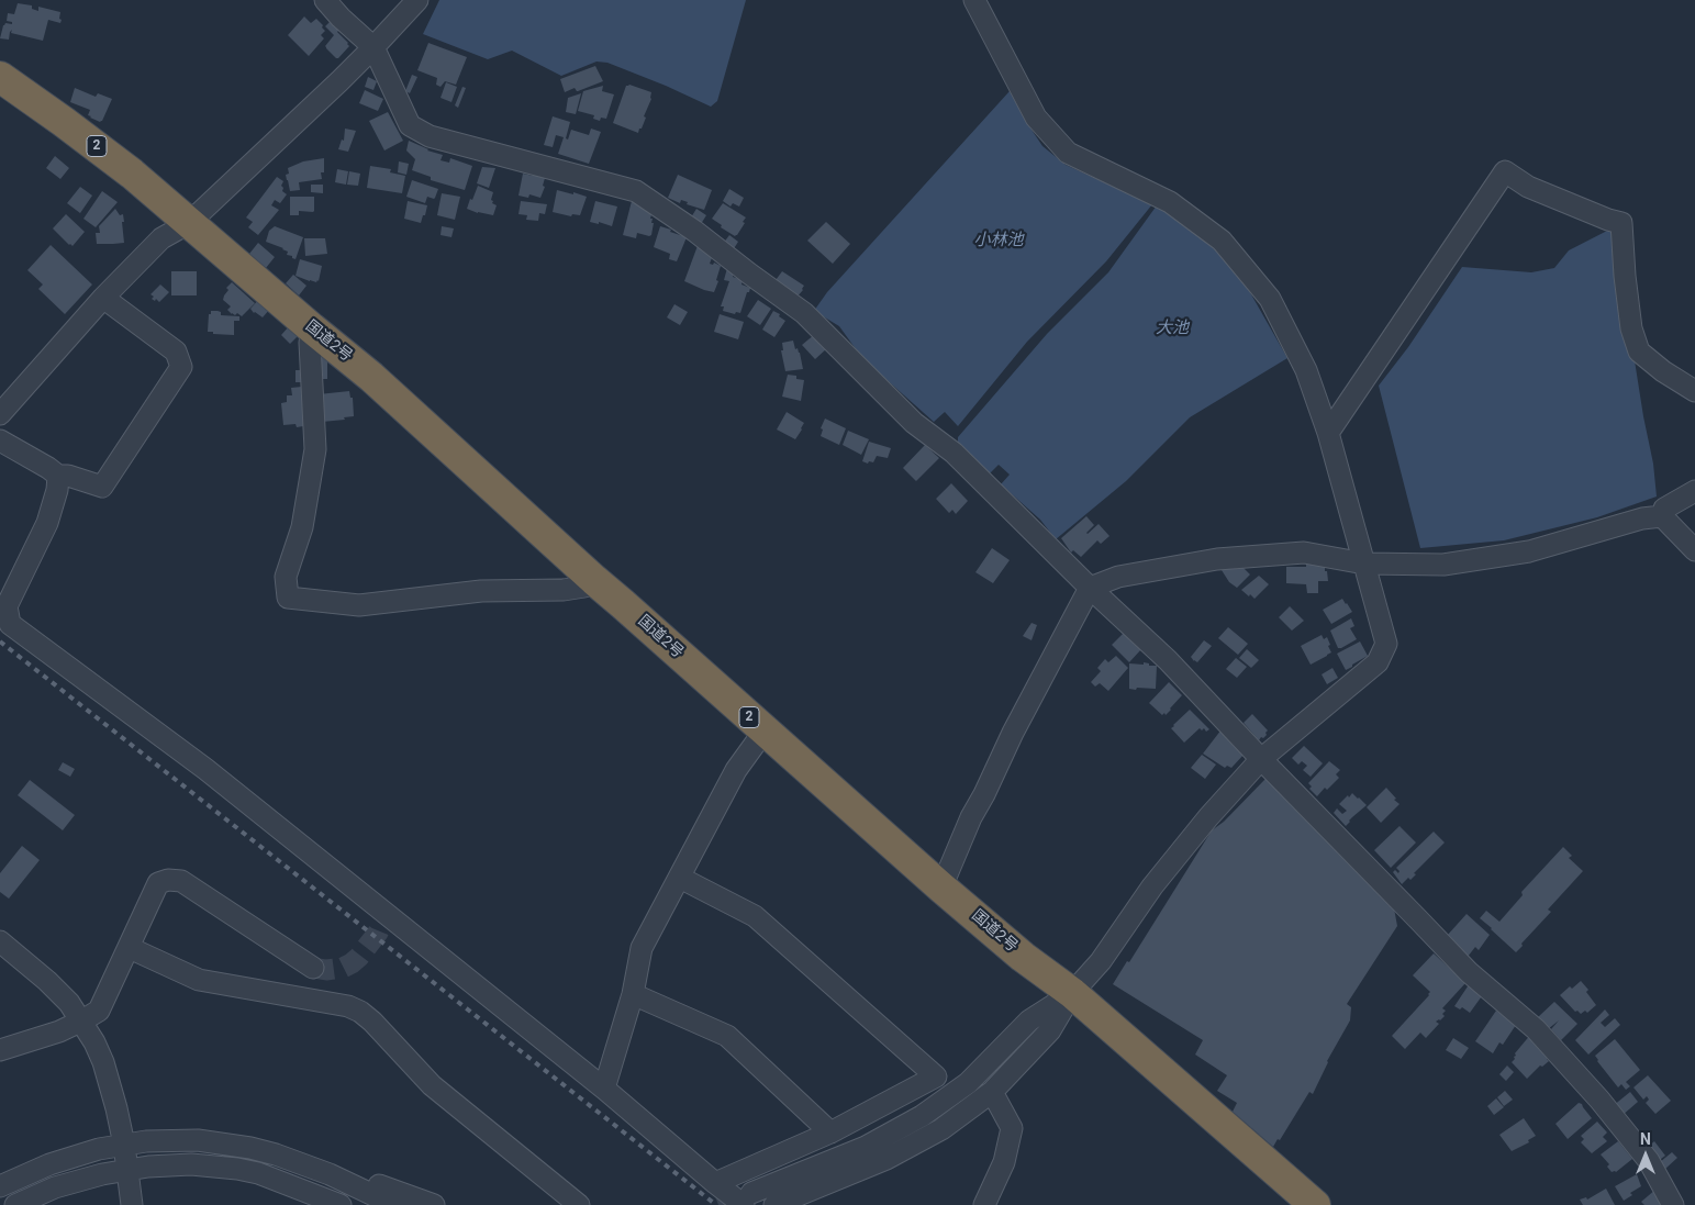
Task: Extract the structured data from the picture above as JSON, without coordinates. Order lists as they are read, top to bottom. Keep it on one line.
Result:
{"streets":{"highway":["2","国道2号"]},"water":["小林池","大池"],"north":"top"}
